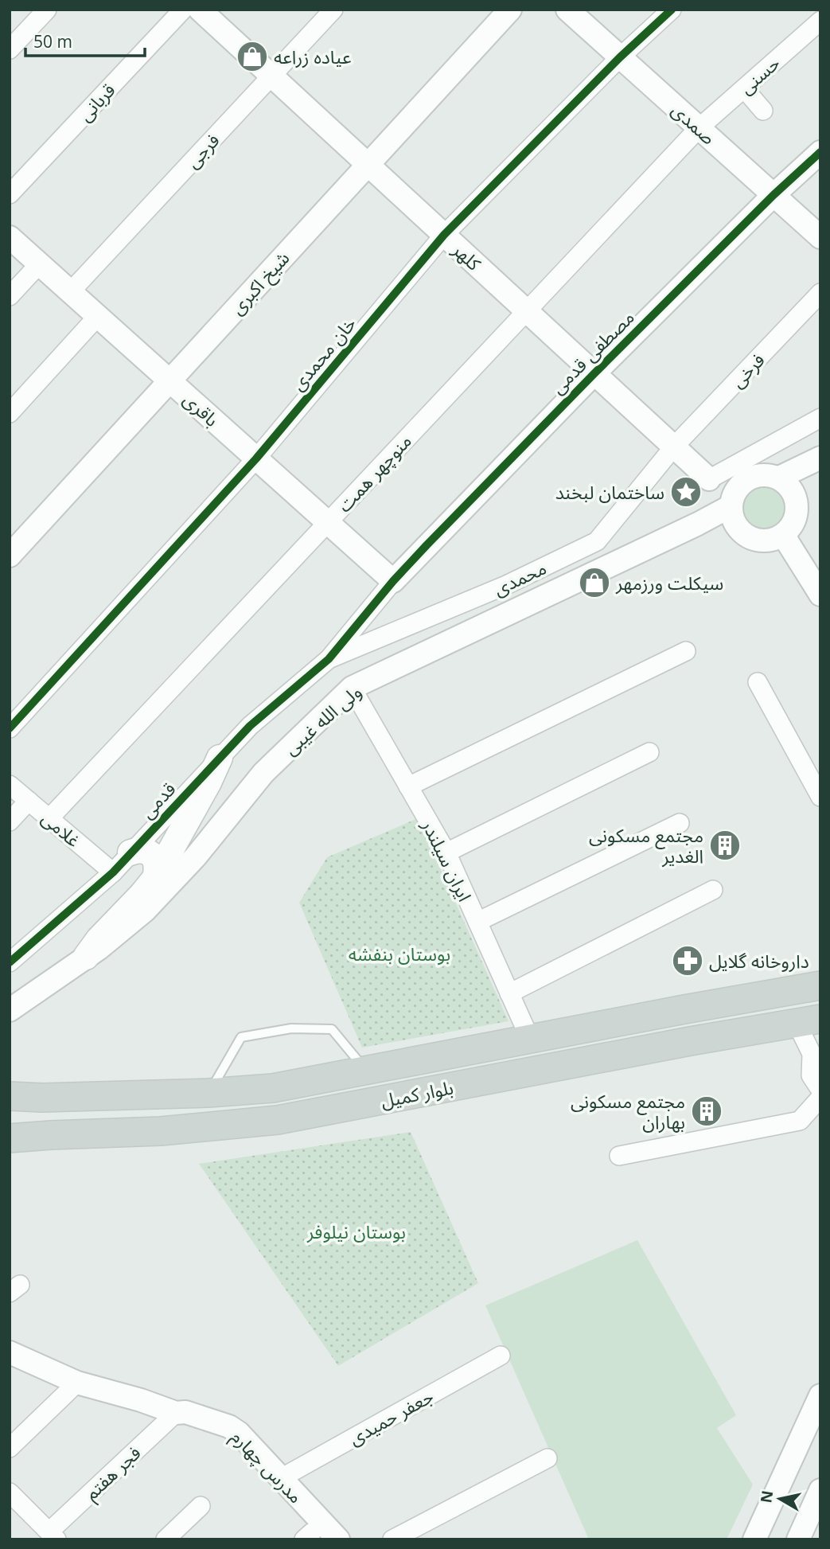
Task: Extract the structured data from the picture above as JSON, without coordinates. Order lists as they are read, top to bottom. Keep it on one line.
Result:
{"streets":{"main road":["بلوار کمیل"],"street":["حسنی","قربانی","صمدی","فرجی","کلهر","شیخ اکبری","مصطفی قدمی","خان محمدی","فرخی","باقری","منوچهر همت","محمدی","ولی الله غیبی","قدمی","غلامی","ایران سیلندر","جعفر حمیدی","مدرس چهارم","فجر هفتم"]},"crossings":[["حسنی","صمدی"],["حسنی","منوچهر همت"],["صمدی","مصطفی قدمی"],["صمدی","خان محمدی"],["صمدی","منوچهر همت"],["فرجی","کلهر"],["فرجی","باقری"],["کلهر","شیخ اکبری"],["کلهر","مصطفی قدمی"],["کلهر","خان محمدی"],["کلهر","فرخی"],["کلهر","منوچهر همت"],["کلهر","محمدی"],["شیخ اکبری","باقری"],["مصطفی قدمی","باقری"],["خان محمدی","باقری"],["فرخی","محمدی"],["باقری","منوچهر همت"],["منوچهر همت","غلامی"],["محمدی","قدمی"],["ولی الله غیبی","ایران سیلندر"],["قدمی","غلامی"],["ایران سیلندر","بلوار کمیل"],["جعفر حمیدی","مدرس چهارم"],["مدرس چهارم","فجر هفتم"]],"parks":["بوستان بنفشه","بوستان نیلوفر"],"places":{"shop":["عیاده زراعه","سیکلت ورزمهر"],"place":["ساختمان لبخند"],"building":["مجتمع مسکونی الغدیر","مجتمع مسکونی بهاران"],"pharmacy":["داروخانه گلایل"]},"scale_bar":"50 m","north":"left"}
